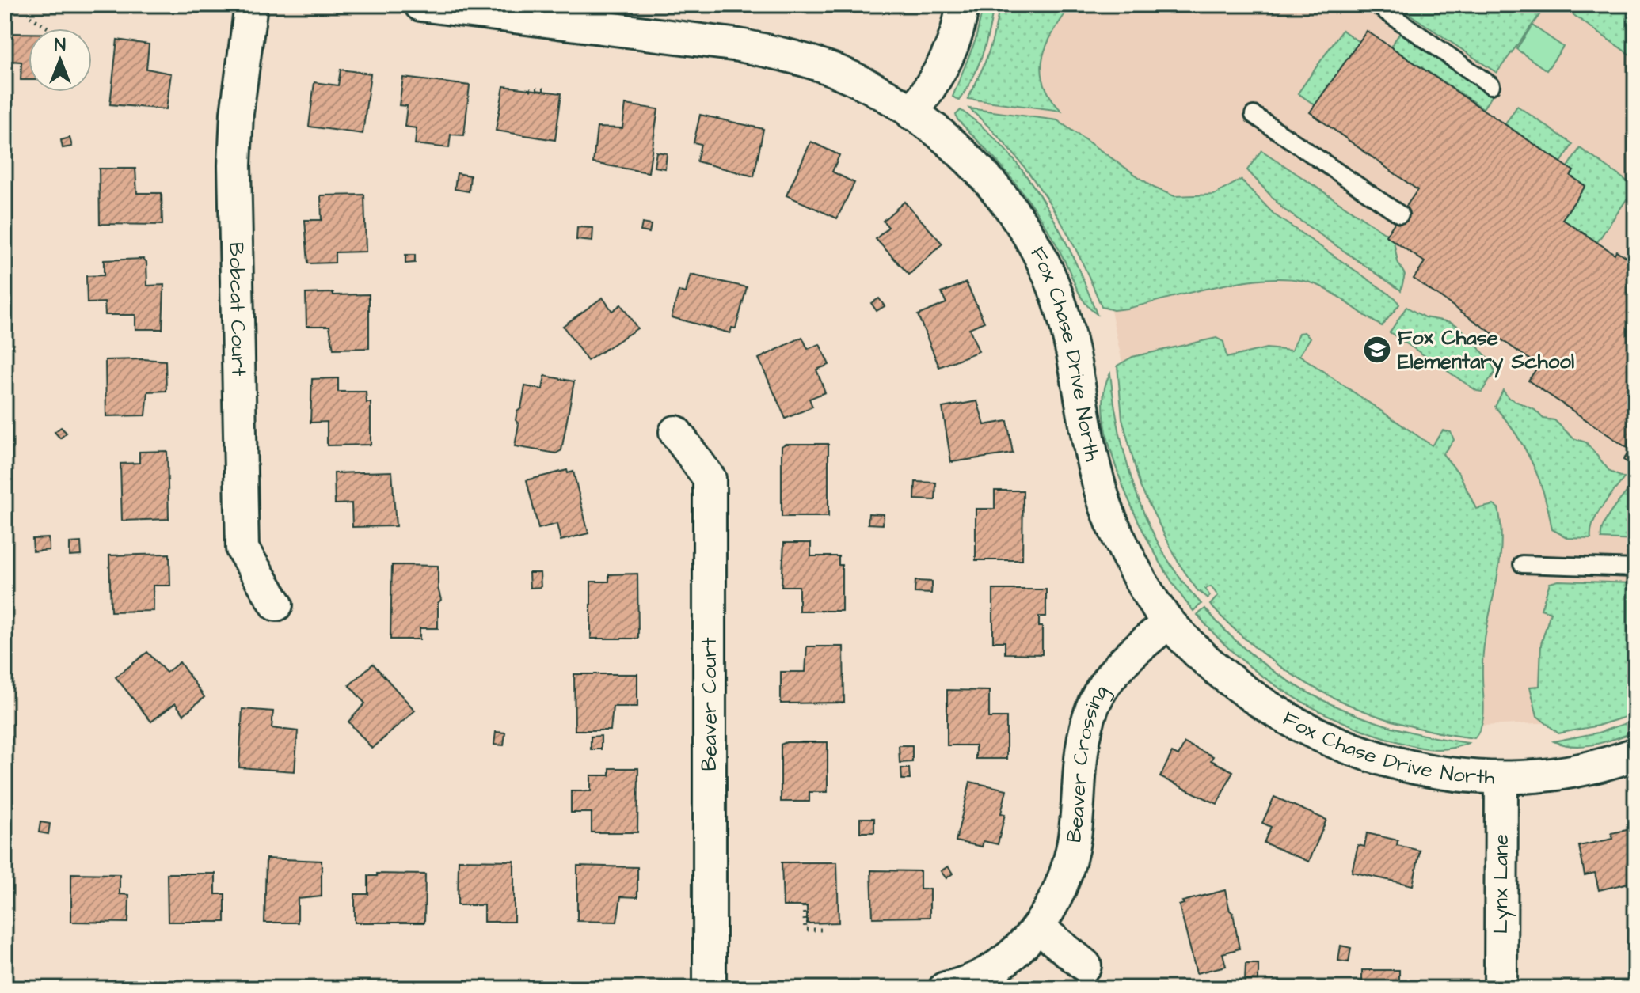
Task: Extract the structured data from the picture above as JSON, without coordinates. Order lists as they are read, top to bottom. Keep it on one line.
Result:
{"streets":{"street":["Bobcat Court","Fox Chase Drive North","Beaver Court","Beaver Crossing","Lynx Lane"]},"crossings":[["Fox Chase Drive North","Beaver Crossing"],["Fox Chase Drive North","Lynx Lane"]],"places":{"school or university":["Fox Chase Elementary School"]},"north":"top"}
